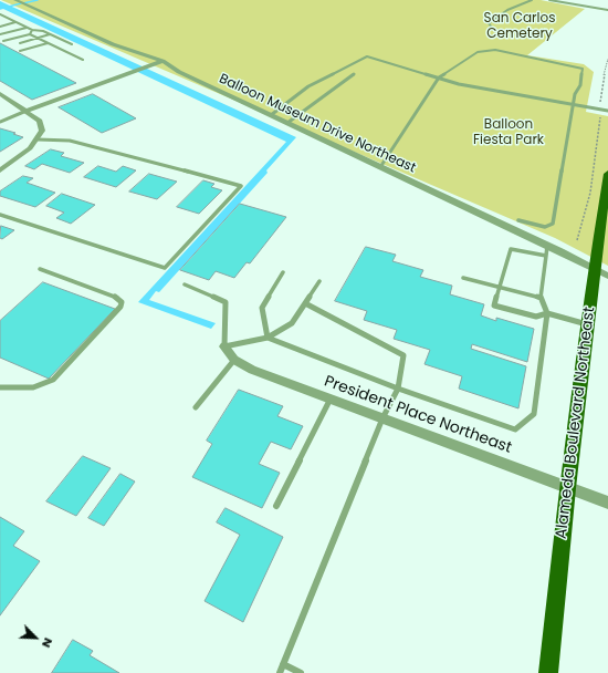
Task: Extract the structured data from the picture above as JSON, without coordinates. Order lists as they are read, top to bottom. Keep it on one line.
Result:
{"streets":{"main road":["Alameda Boulevard Northeast"],"street":["Balloon Museum Drive Northeast","President Place Northeast"]},"crossings":[["Balloon Museum Drive Northeast","Alameda Boulevard Northeast"],["President Place Northeast","Alameda Boulevard Northeast"]],"parks":["San Carlos Cemetery","Balloon Fiesta Park"],"north":"bottom right"}
